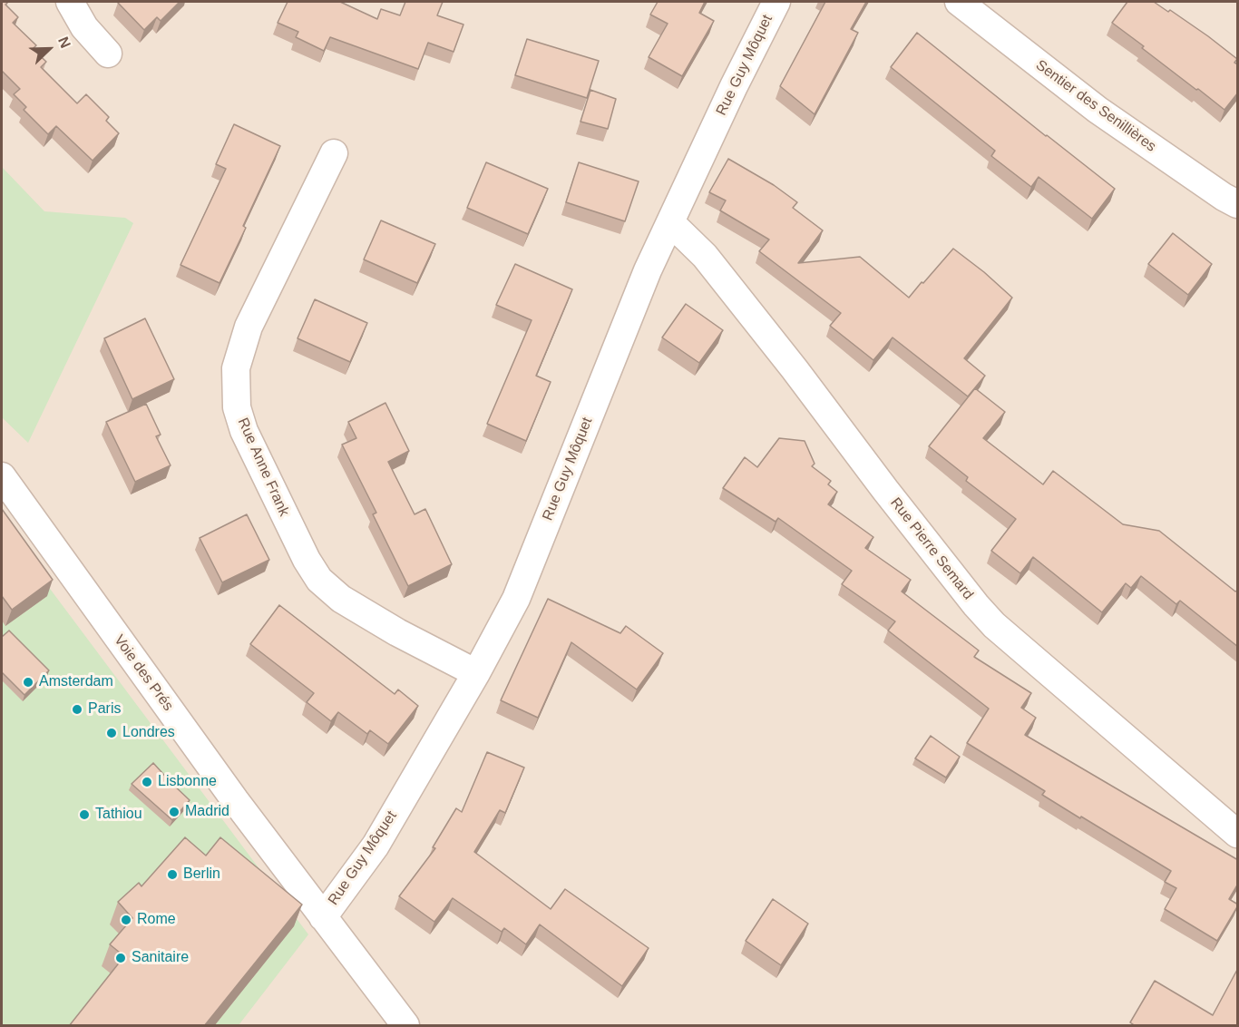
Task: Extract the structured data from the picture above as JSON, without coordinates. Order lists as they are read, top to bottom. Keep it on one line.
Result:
{"streets":{"street":["Rue Guy Môquet","Sentier des Senillières","Rue Anne Frank","Rue Pierre Semard","Voie des Prés"]},"crossings":[["Rue Guy Môquet","Rue Anne Frank"],["Rue Guy Môquet","Rue Pierre Semard"],["Rue Guy Môquet","Voie des Prés"]],"places":["Amsterdam","Paris","Londres","Lisbonne","Madrid","Tathiou","Berlin","Rome","Sanitaire"],"north":"top right"}
